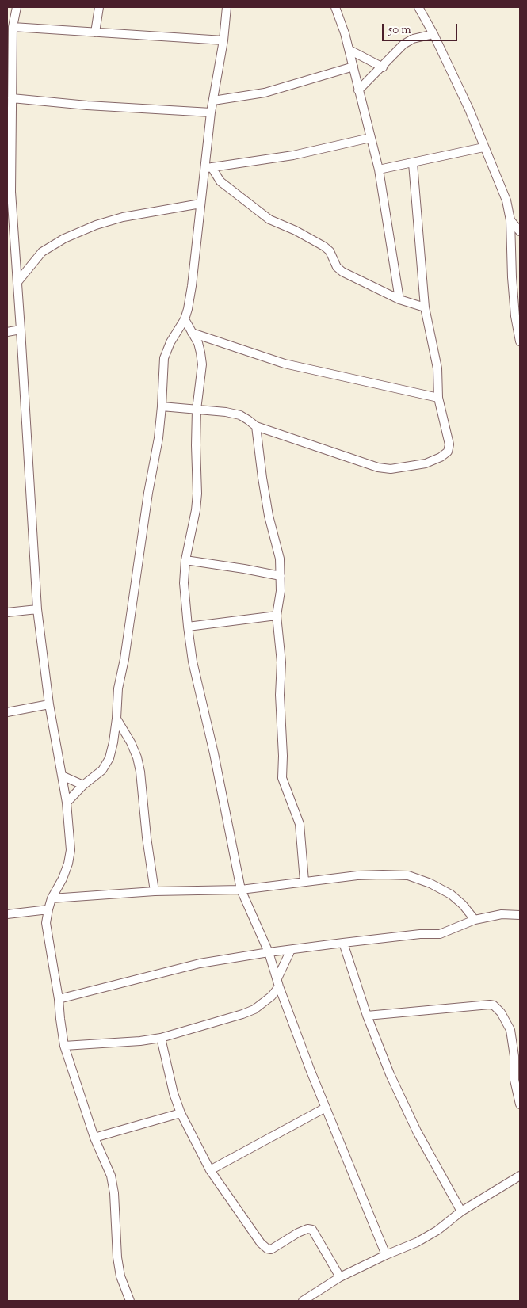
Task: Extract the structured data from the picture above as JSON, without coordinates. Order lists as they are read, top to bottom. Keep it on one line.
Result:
{"scale_bar":"50 m"}
